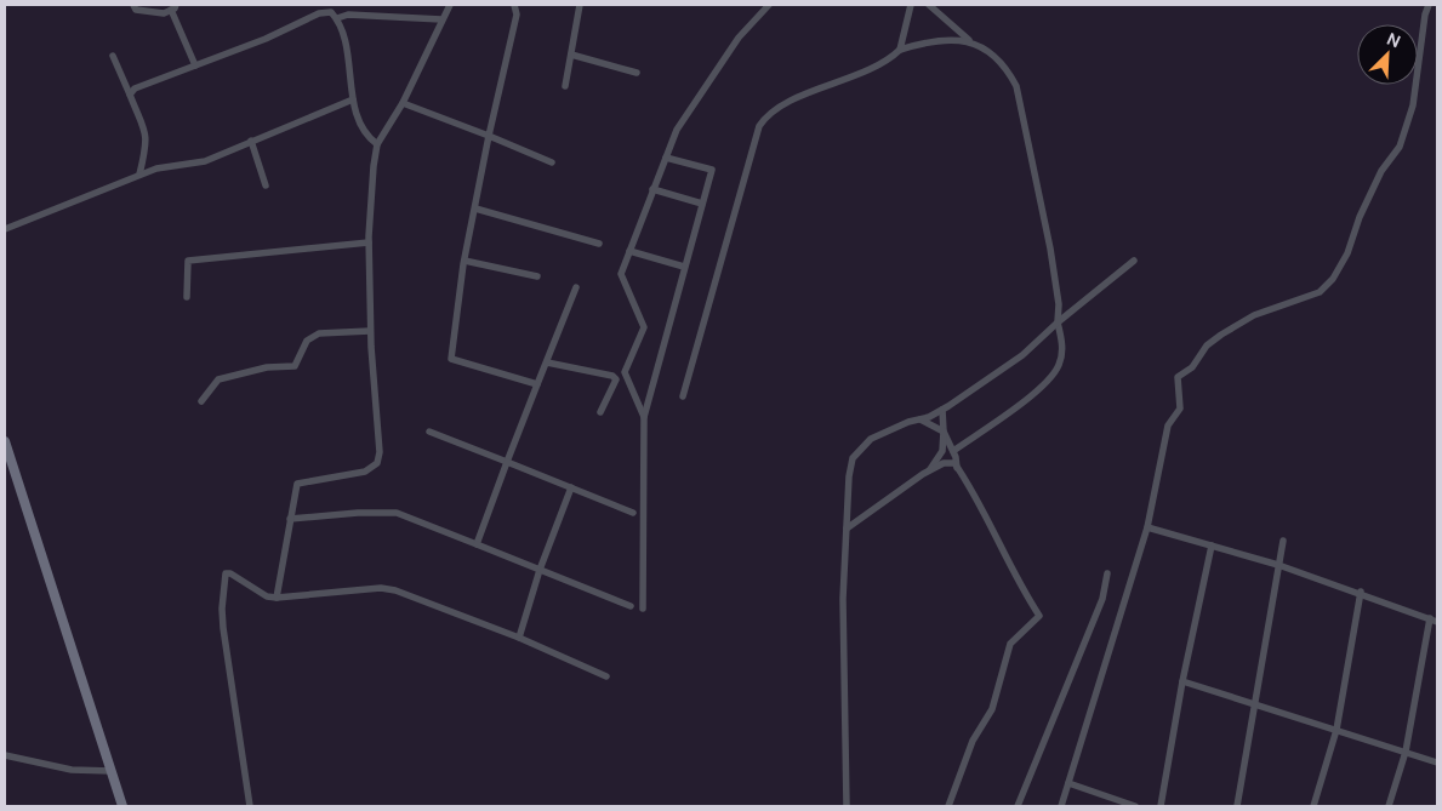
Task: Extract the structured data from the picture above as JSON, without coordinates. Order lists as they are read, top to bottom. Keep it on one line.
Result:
{"north":"top right"}
